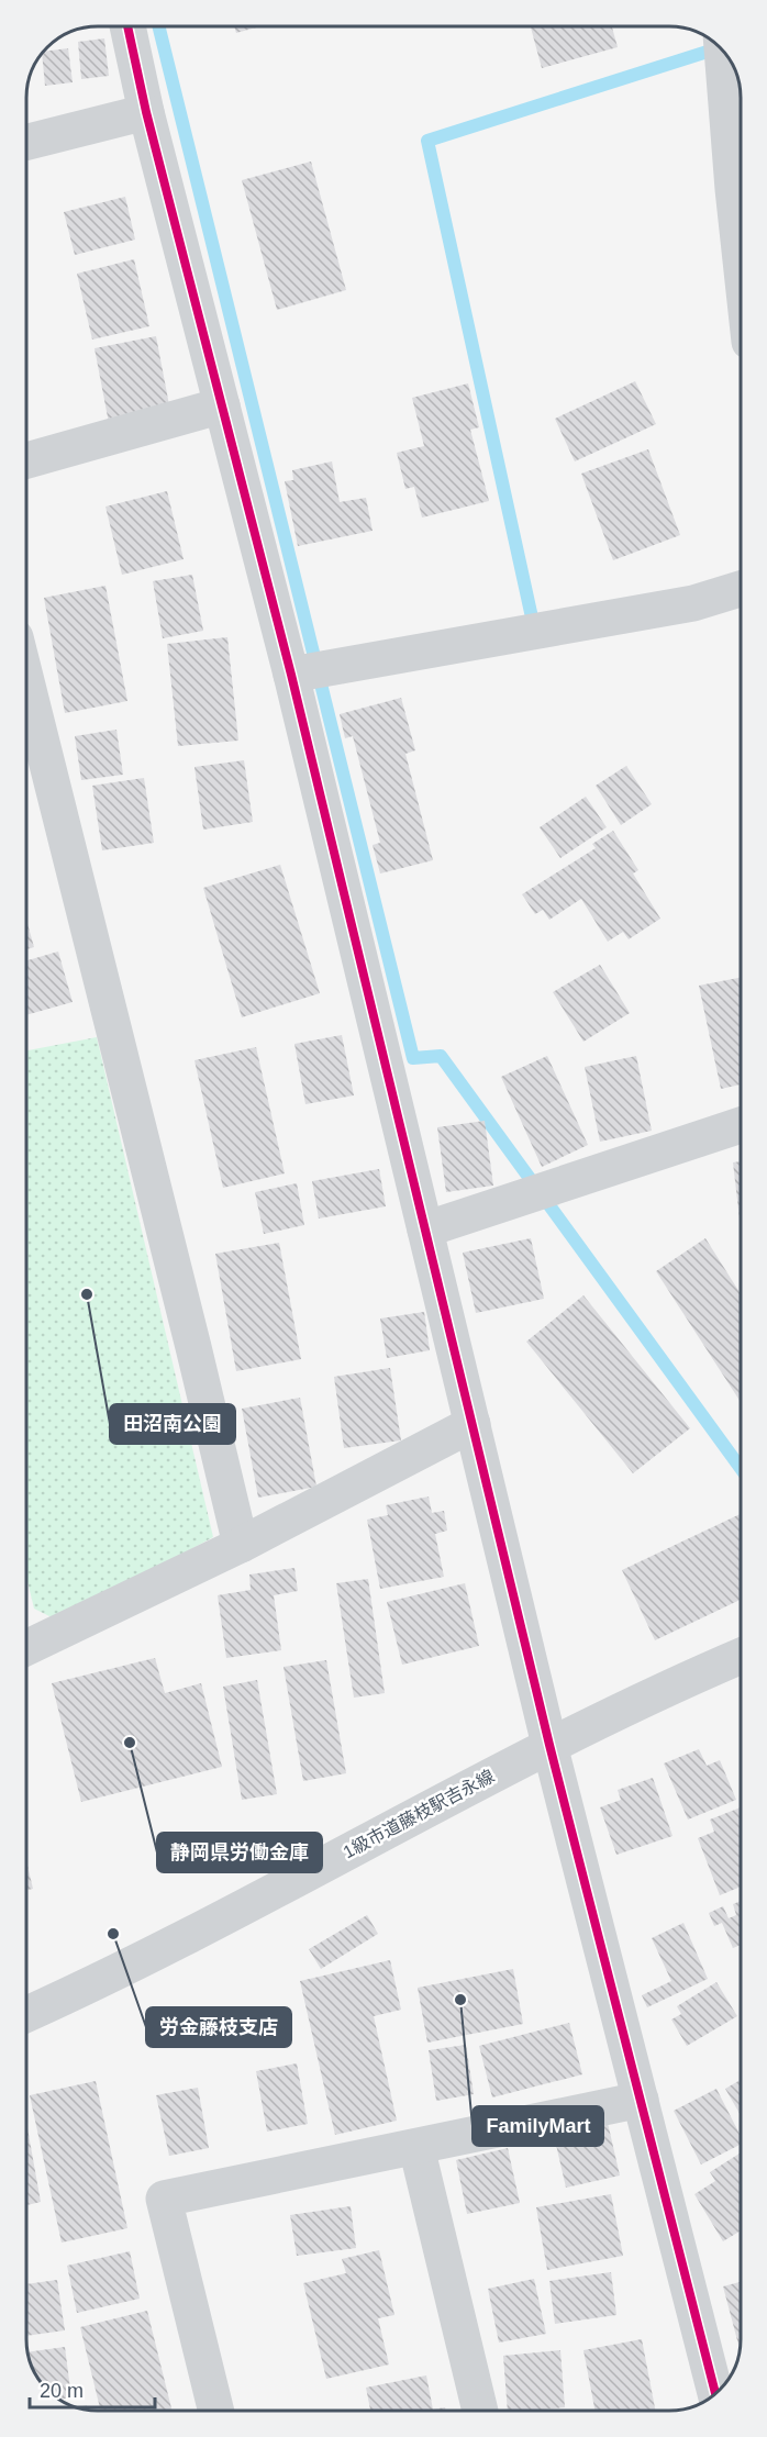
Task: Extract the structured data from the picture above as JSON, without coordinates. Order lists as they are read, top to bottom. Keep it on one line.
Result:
{"streets":{"street":["1級市道藤枝駅吉永線"]},"places":["田沼南公園","静岡県労働金庫","労金藤枝支店","FamilyMart"],"scale_bar":"20 m"}
